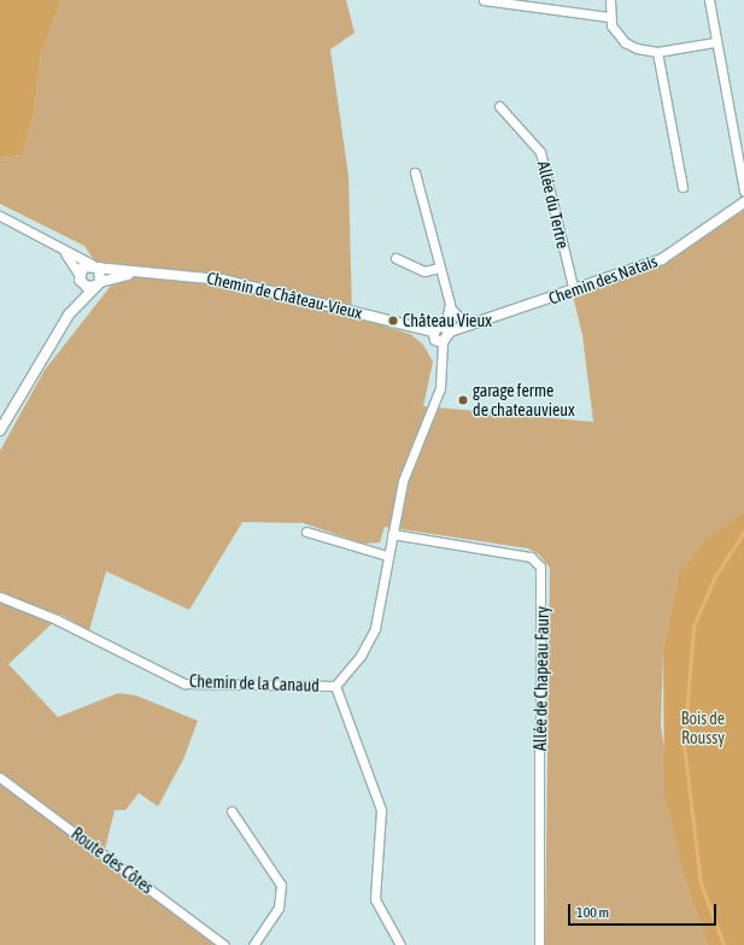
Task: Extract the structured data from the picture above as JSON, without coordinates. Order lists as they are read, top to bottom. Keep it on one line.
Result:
{"streets":{"street":["Allée du Tertre","Chemin des Natais","Chemin de Château-Vieux","Allée de Chapeau Faury","Chemin de la Canaud","Route des Côtes"]},"crossings":[["Allée du Tertre","Chemin des Natais"],["Chemin des Natais","Chemin de Château-Vieux"],["Allée de Chapeau Faury","Chemin de la Canaud"]],"parks":["Bois de Roussy"],"places":["Château Vieux","garage ferme de chateauvieux"],"scale_bar":"100 m"}
